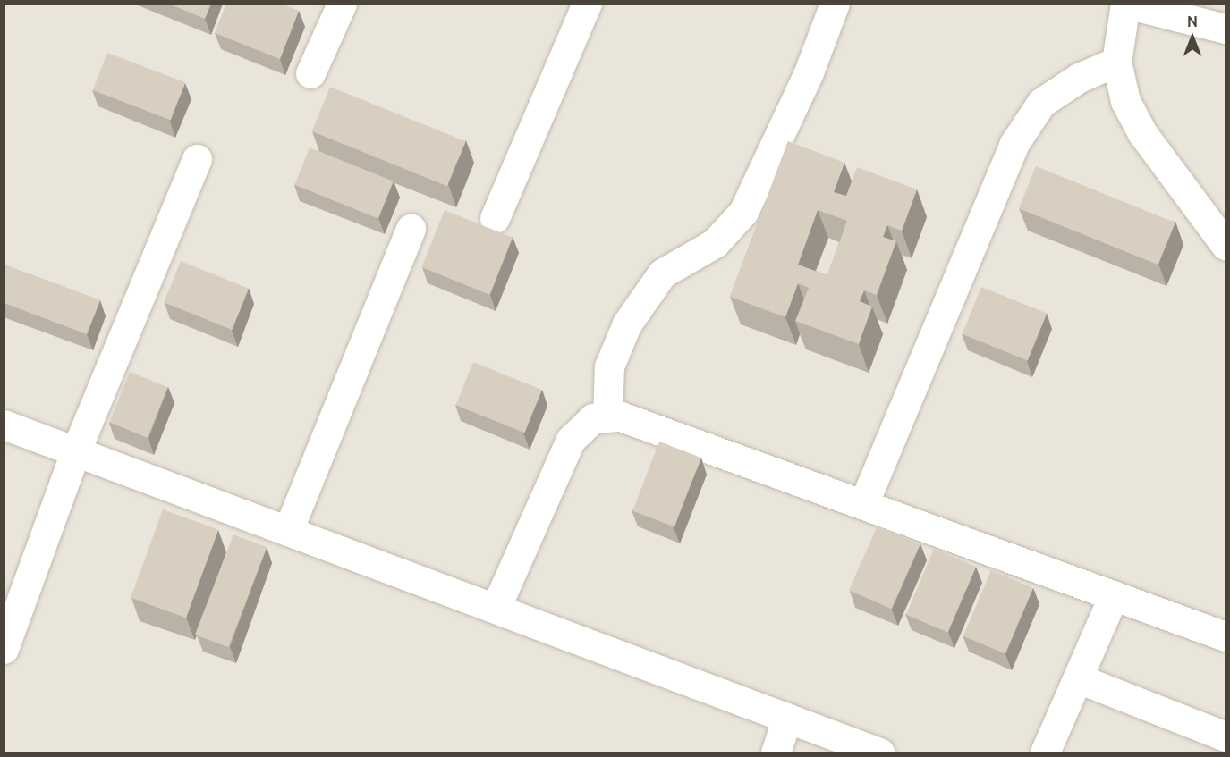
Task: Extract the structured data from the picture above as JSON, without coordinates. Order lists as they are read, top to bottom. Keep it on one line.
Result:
{"north":"top"}
